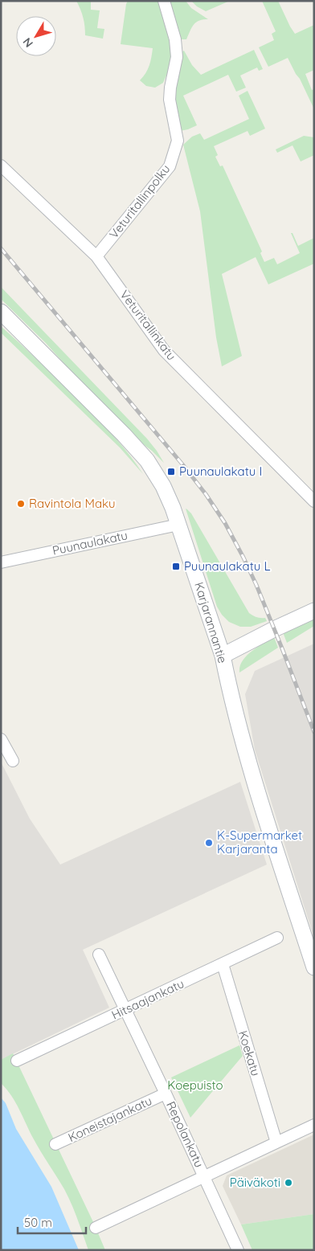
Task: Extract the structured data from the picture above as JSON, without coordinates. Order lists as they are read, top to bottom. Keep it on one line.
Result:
{"streets":{"main road":["Karjarannantie"],"street":["Veturitallinpolku","Veturitallinkatu","Puunaulakatu","Hitsaajankatu","Koekatu","Koneistajankatu","Repolankatu"]},"crossings":[["Veturitallinpolku","Veturitallinkatu"],["Puunaulakatu","Karjarannantie"],["Hitsaajankatu","Koekatu"],["Hitsaajankatu","Repolankatu"],["Koneistajankatu","Repolankatu"]],"parks":["Koepuisto"],"places":{"transit":["Puunaulakatu I","Puunaulakatu L"],"other":["Ravintola Maku","K-Supermarket Karjaranta","Päiväkoti"]},"scale_bar":"50 m","north":"bottom left"}
